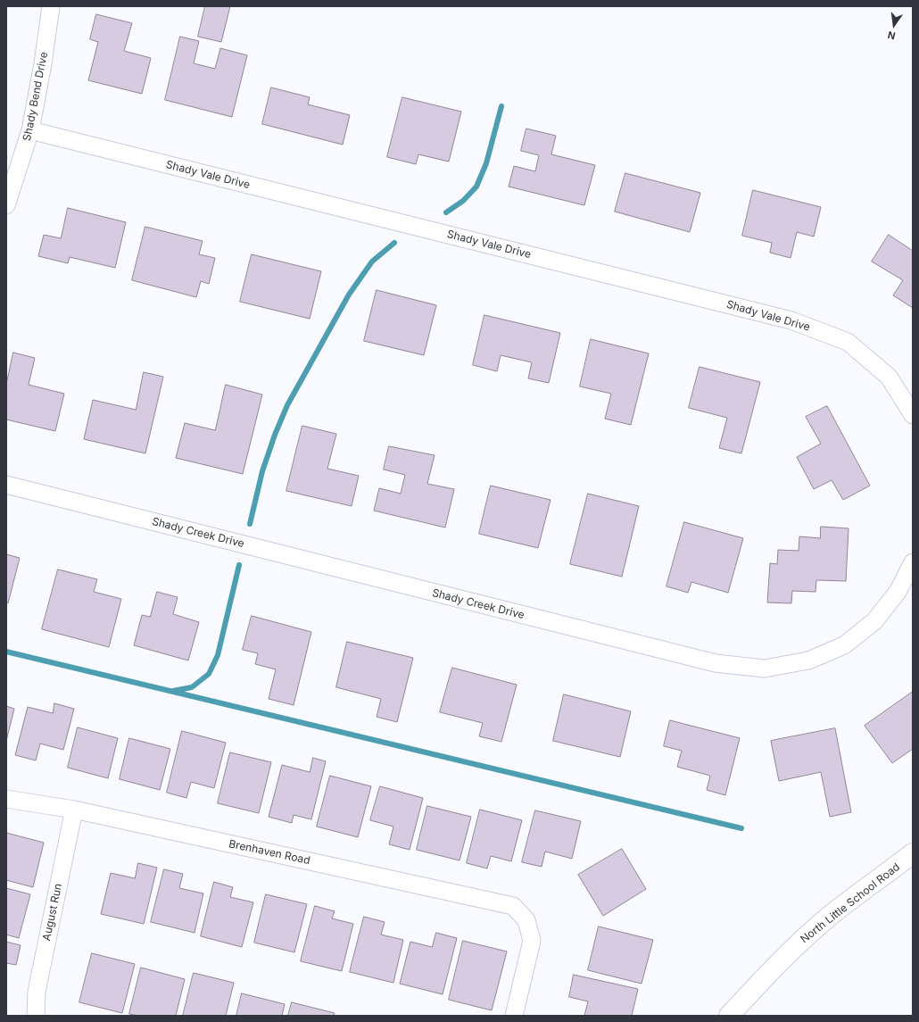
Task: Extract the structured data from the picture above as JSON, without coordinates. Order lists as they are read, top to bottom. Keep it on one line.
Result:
{"streets":{"main road":["North Little School Road"],"street":["Shady Bend Drive","Shady Vale Drive","Shady Creek Drive","Brenhaven Road","August Run"]},"crossings":[["Shady Bend Drive","Shady Vale Drive"],["Brenhaven Road","August Run"]],"north":"bottom"}
